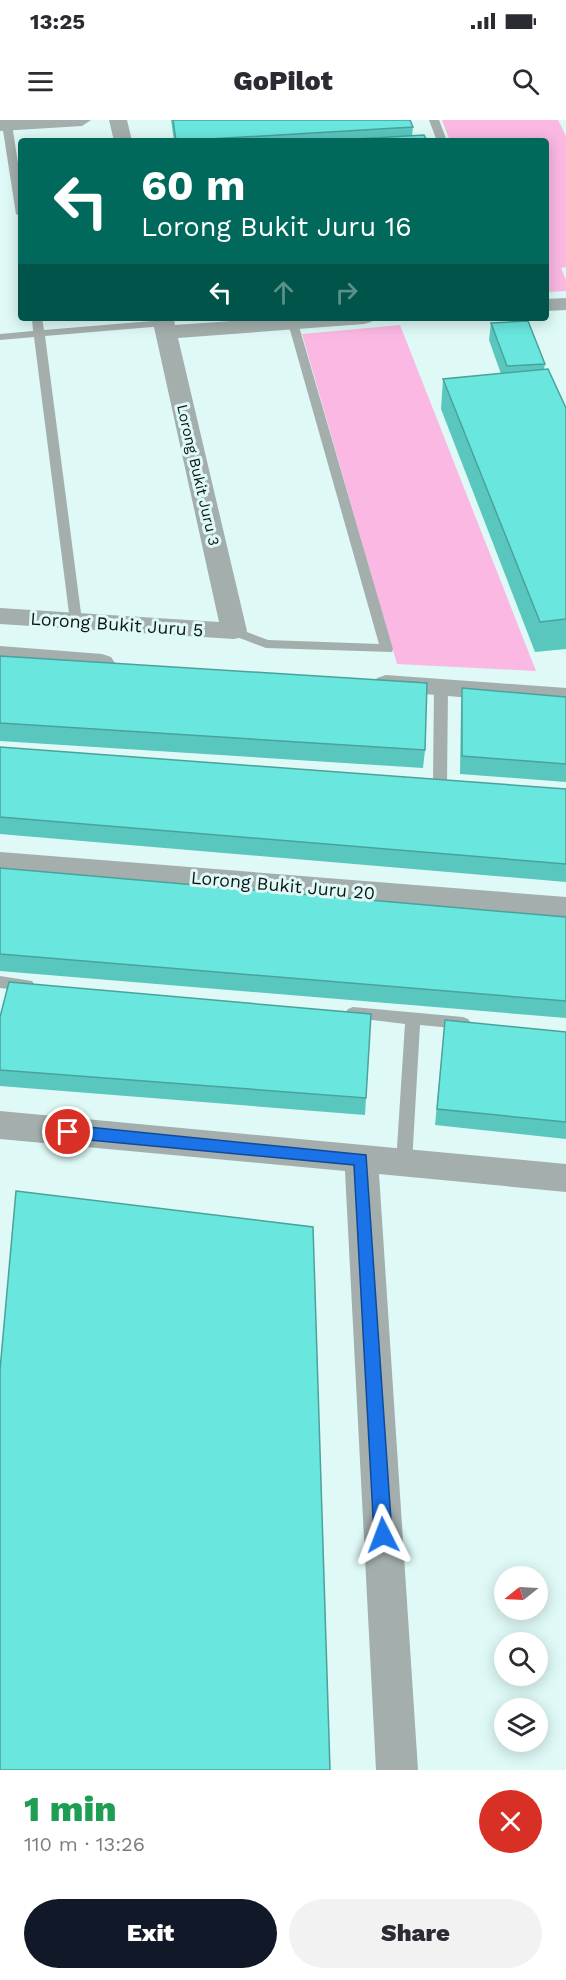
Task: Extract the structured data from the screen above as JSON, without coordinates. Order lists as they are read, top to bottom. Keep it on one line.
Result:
{"streets":{"street":["Lorong Bukit Juru 3","Lorong Bukit Juru 5","Lorong Bukit Juru 20"]},"crossings":[["Lorong Bukit Juru 3","Lorong Bukit Juru 5"]],"north":"left","page":{"status":"13:25","header":"GoPilot","turn":["60 m","Lorong Bukit Juru 16"],"heading":["1 min","110 m · 13:26"],"buttons":["Exit","Share"]}}
